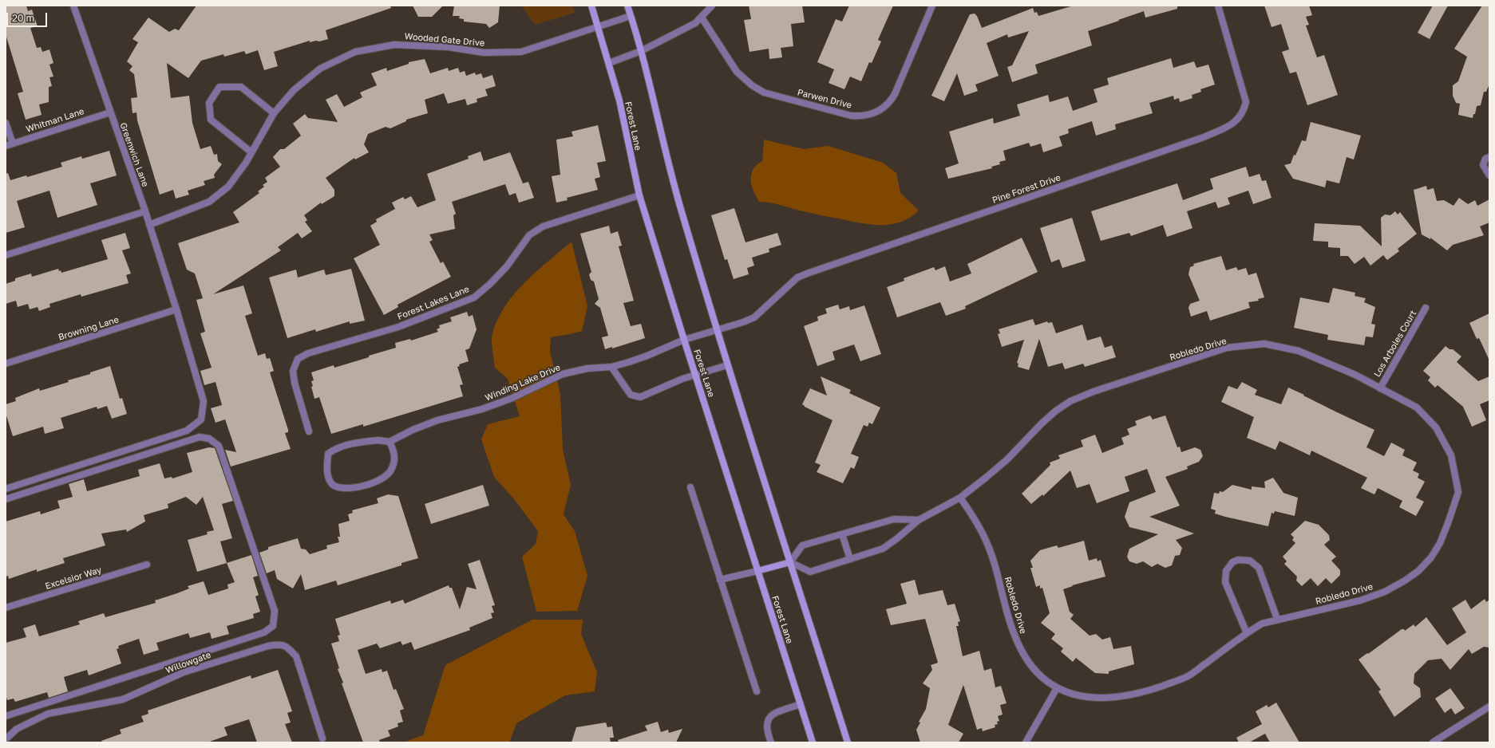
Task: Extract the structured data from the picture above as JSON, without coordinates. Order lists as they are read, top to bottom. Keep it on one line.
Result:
{"streets":{"main road":["Forest Lane"],"street":["Wooded Gate Drive","Parwen Drive","Whitman Lane","Greenwich Lane","Pine Forest Drive","Forest Lakes Lane","Browning Lane","Los Arboles Court","Robledo Drive","Winding Lake Drive","Excelsior Way","Willowgate"]},"crossings":[["Wooded Gate Drive","Forest Lane"],["Wooded Gate Drive","Greenwich Lane"],["Whitman Lane","Greenwich Lane"],["Forest Lane","Forest Lakes Lane"],["Forest Lane","Winding Lake Drive"],["Greenwich Lane","Browning Lane"],["Pine Forest Drive","Winding Lake Drive"],["Los Arboles Court","Robledo Drive"]],"scale_bar":"20 m"}
